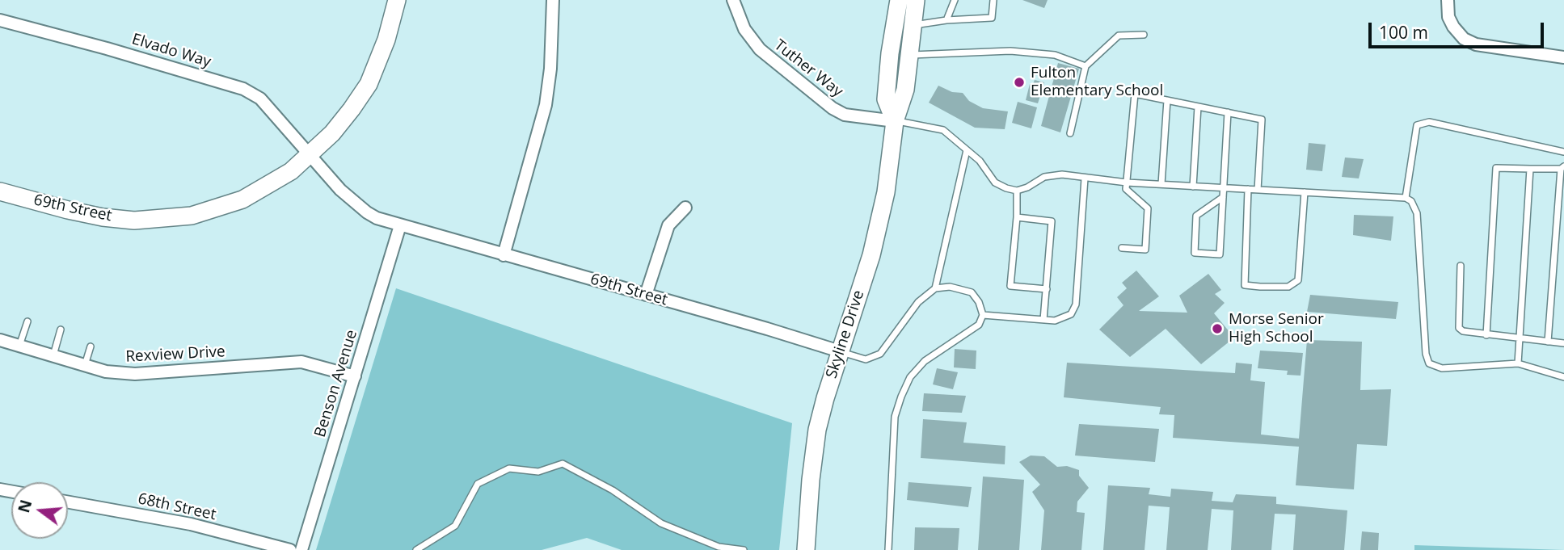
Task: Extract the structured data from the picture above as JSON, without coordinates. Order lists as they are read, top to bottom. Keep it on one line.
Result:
{"streets":{"main road":["69th Street","Skyline Drive"],"street":["Elvado Way","Tuther Way","Rexview Drive","Benson Avenue","68th Street"]},"crossings":[["Elvado Way","69th Street"],["Tuther Way","Skyline Drive"],["69th Street","Skyline Drive"],["69th Street","Benson Avenue"],["Rexview Drive","Benson Avenue"]],"places":["Fulton Elementary School","Morse Senior High School"],"scale_bar":"100 m","north":"left"}
